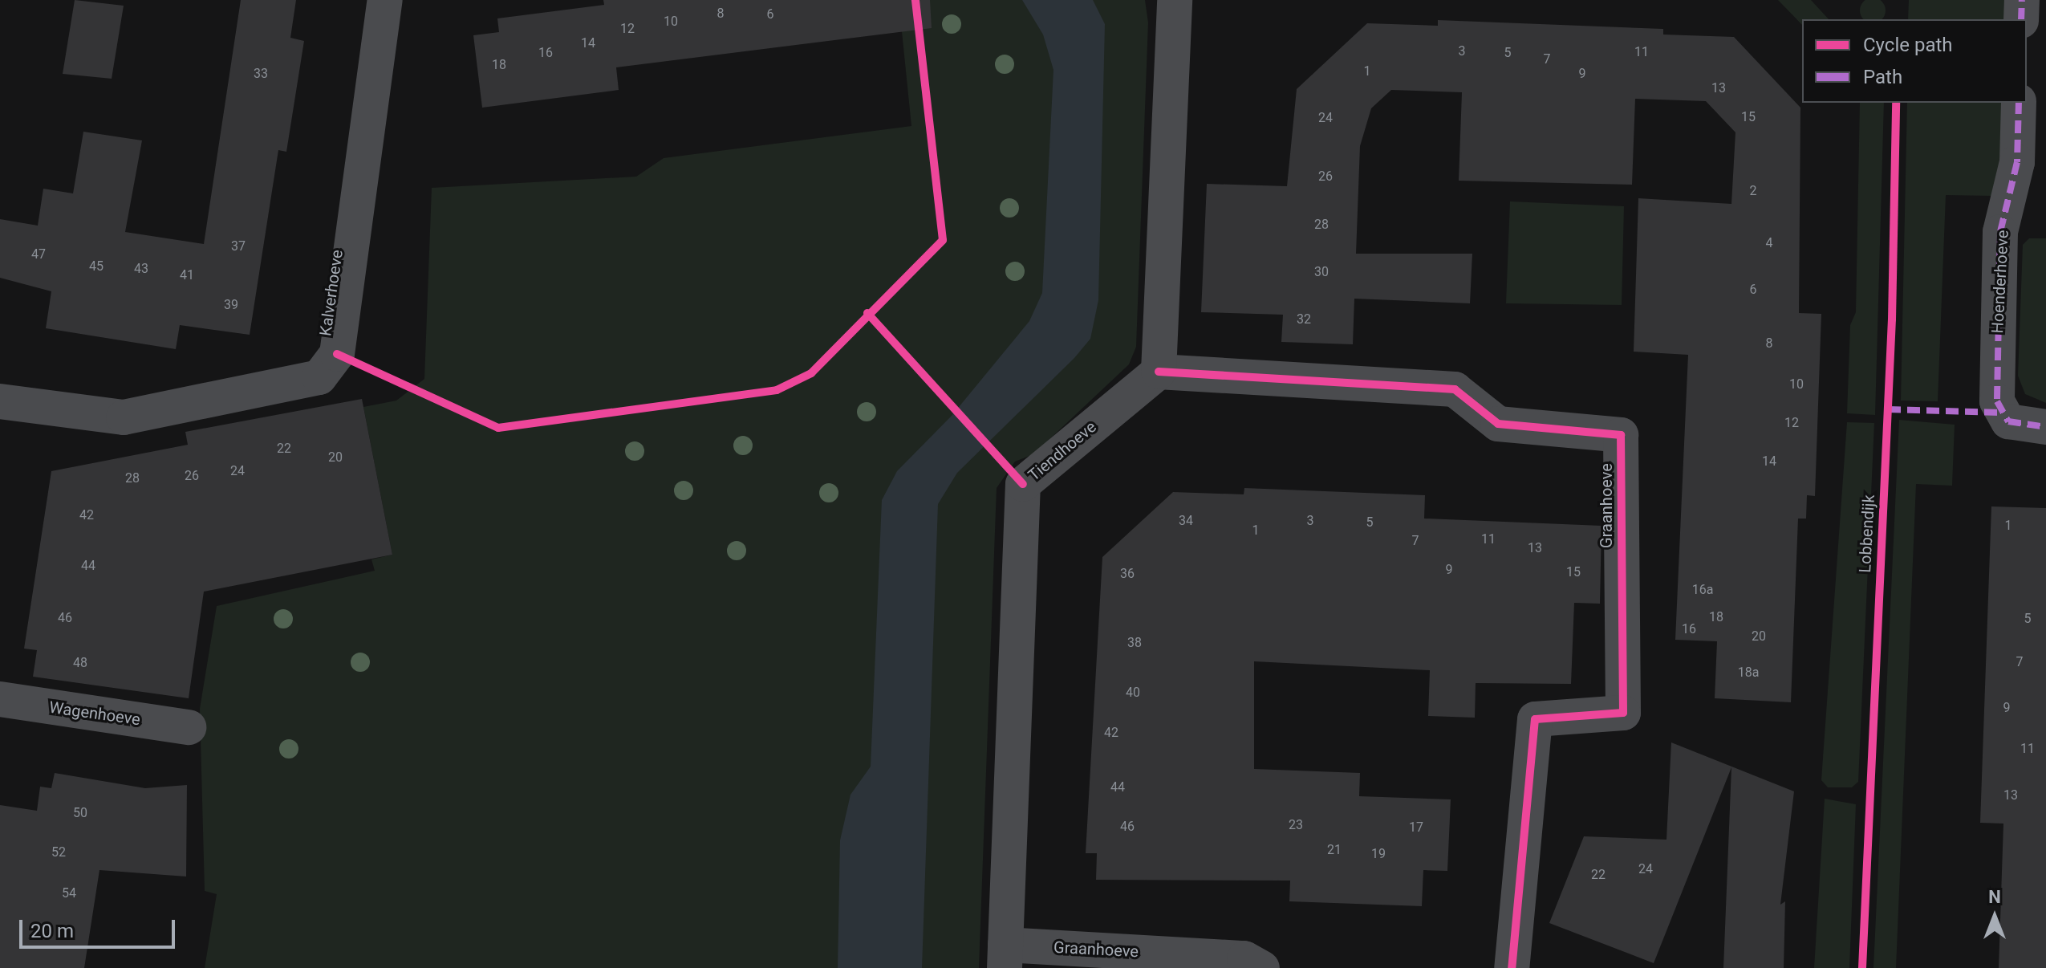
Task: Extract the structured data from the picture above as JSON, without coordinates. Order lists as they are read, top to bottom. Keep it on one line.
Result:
{"streets":{"street":["Hoenderhoeve","Kalverhoeve","Tiendhoeve","Graanhoeve","Wagenhoeve"],"cycle path":["Lobbendijk"]},"crossings":[["Tiendhoeve","Graanhoeve"]],"house_numbers":["8","6","10","12","14","3","11","16","5","7","18","1","33","9","13","15","24","26","2","28","4","37","47","45","43","30","41","6","39","32","8","10","12","22","20","14","24","26","28","42","34","3","5","1","1","11","7","13","44","9","15","36","16a","18","46","5","16","20","38","7","48","18a","40","9","42","11","44","13","50","23","46","17","21","52","19","24","22","54"],"legend":["Cycle path","Path"],"scale_bar":"20 m","north":"top"}
